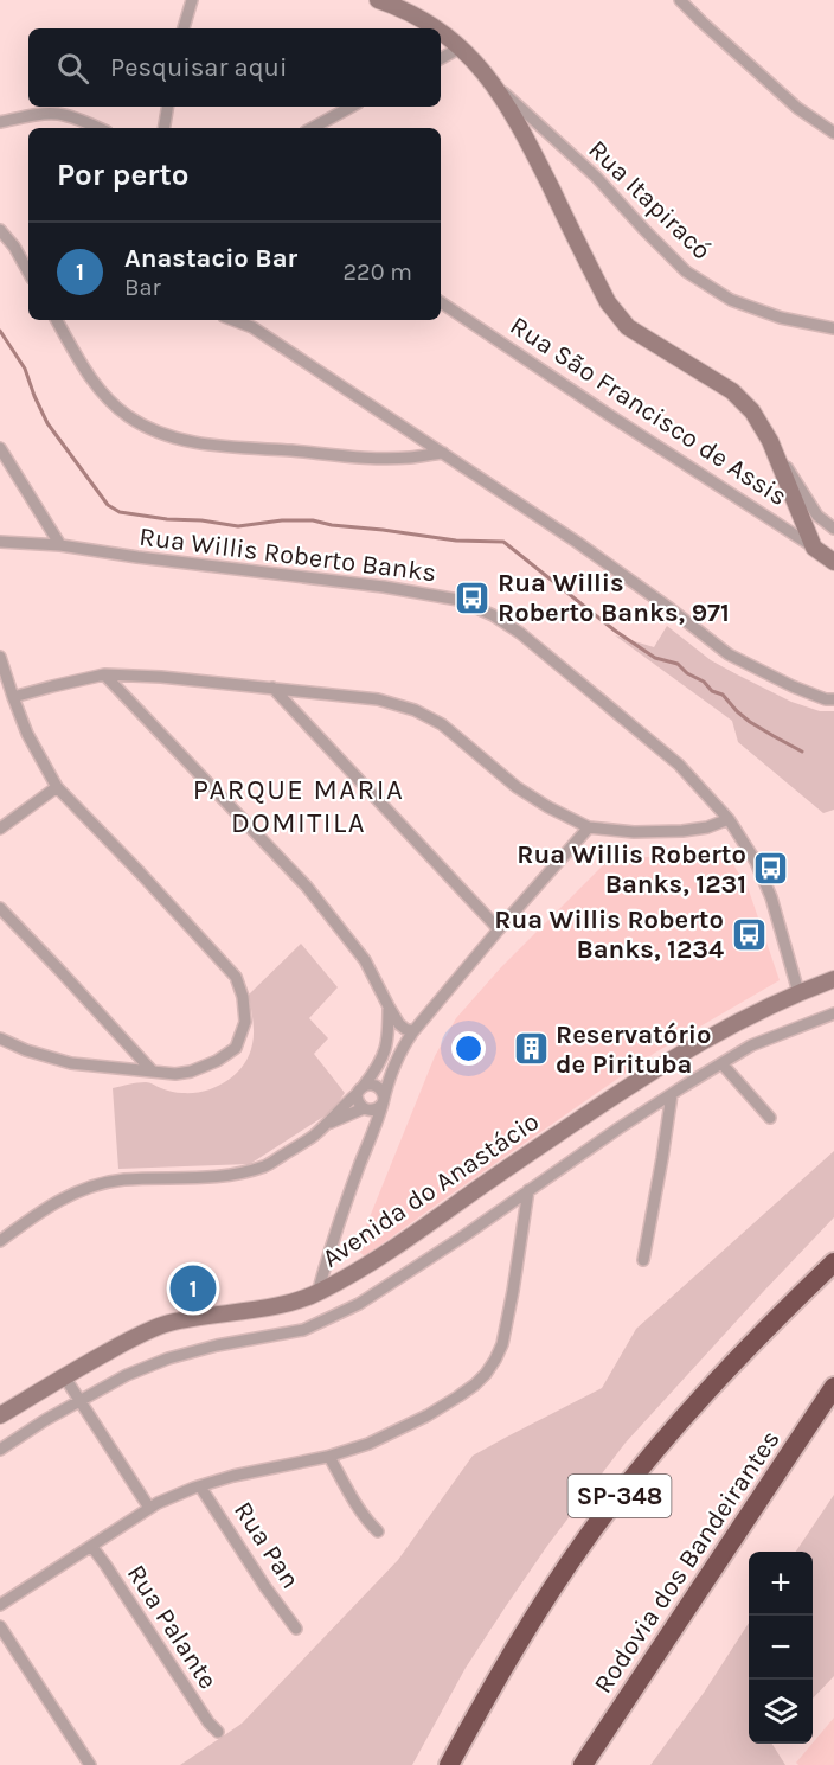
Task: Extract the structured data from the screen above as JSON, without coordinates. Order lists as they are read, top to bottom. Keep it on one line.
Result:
{"streets":{"highway":["SP-348","Rodovia dos Bandeirantes"],"main road":["Rua São Francisco de Assis","Avenida do Anastácio"],"street":["Rua Itapiracó","Rua Willis Roberto Banks","Rua Pan","Rua Palante"]},"crossings":[["Rua Willis Roberto Banks","Avenida do Anastácio"]],"districts":["PARQUE MARIA DOMITILA"],"places":{"bus stop":["Rua Willis Roberto Banks, 971","Rua Willis Roberto Banks, 1231","Rua Willis Roberto Banks, 1234"],"building":["Reservatório de Pirituba"]},"page":{"search":"Pesquisar aqui","heading":"Por perto","list":[{"mark":"1","name":"Anastacio Bar","note":"Bar","value":"220 m"}],"pins":"1","map_buttons":["+","−"]}}
